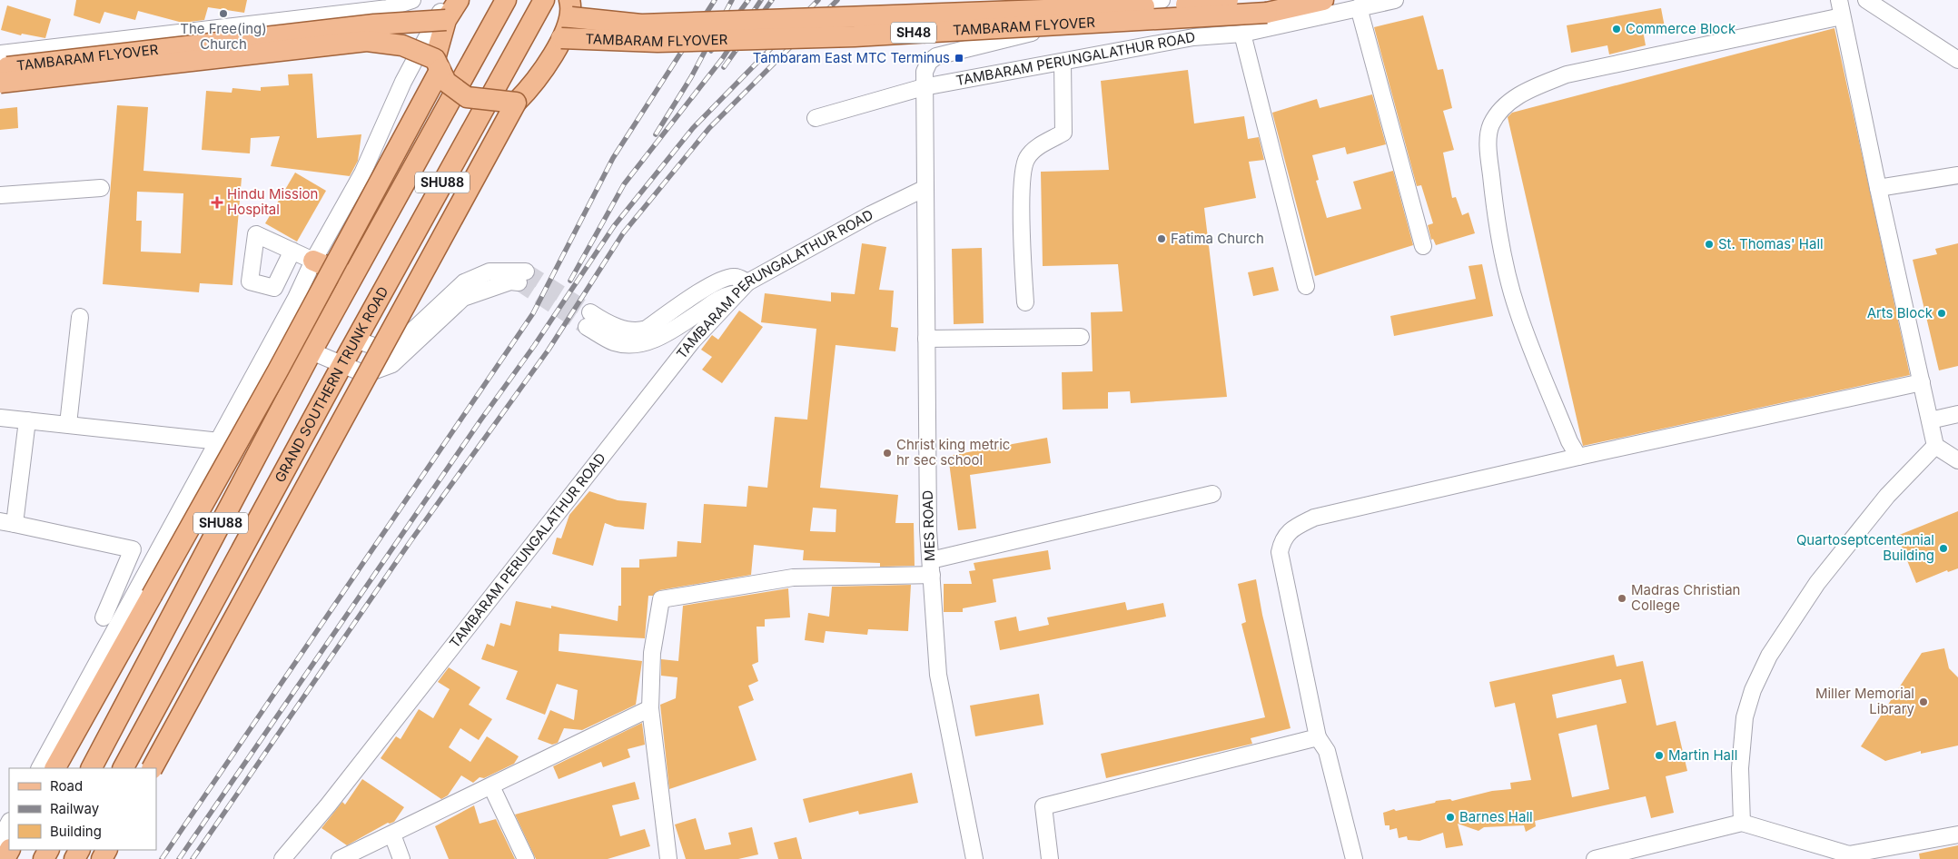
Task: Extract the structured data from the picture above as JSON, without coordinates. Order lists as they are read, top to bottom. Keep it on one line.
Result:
{"streets":{"main road":["TAMBARAM FLYOVER","SH48","SHU88","GRAND SOUTHERN TRUNK ROAD"],"street":["TAMBARAM PERUNGALATHUR ROAD","MES ROAD"]},"crossings":[["TAMBARAM PERUNGALATHUR ROAD","MES ROAD"]],"places":{"other":["The Free(ing) Church","Commerce Block","Fatima Church","St. Thomas' Hall","Arts Block","Christ king metric hr sec school","Quartoseptcentennial Building","Madras Christian College","Miller Memorial Library","Martin Hall","Barnes Hall"],"transit":["Tambaram East MTC Terminus"],"health":["Hindu Mission Hospital"]},"legend":["Road","Railway","Building"]}
